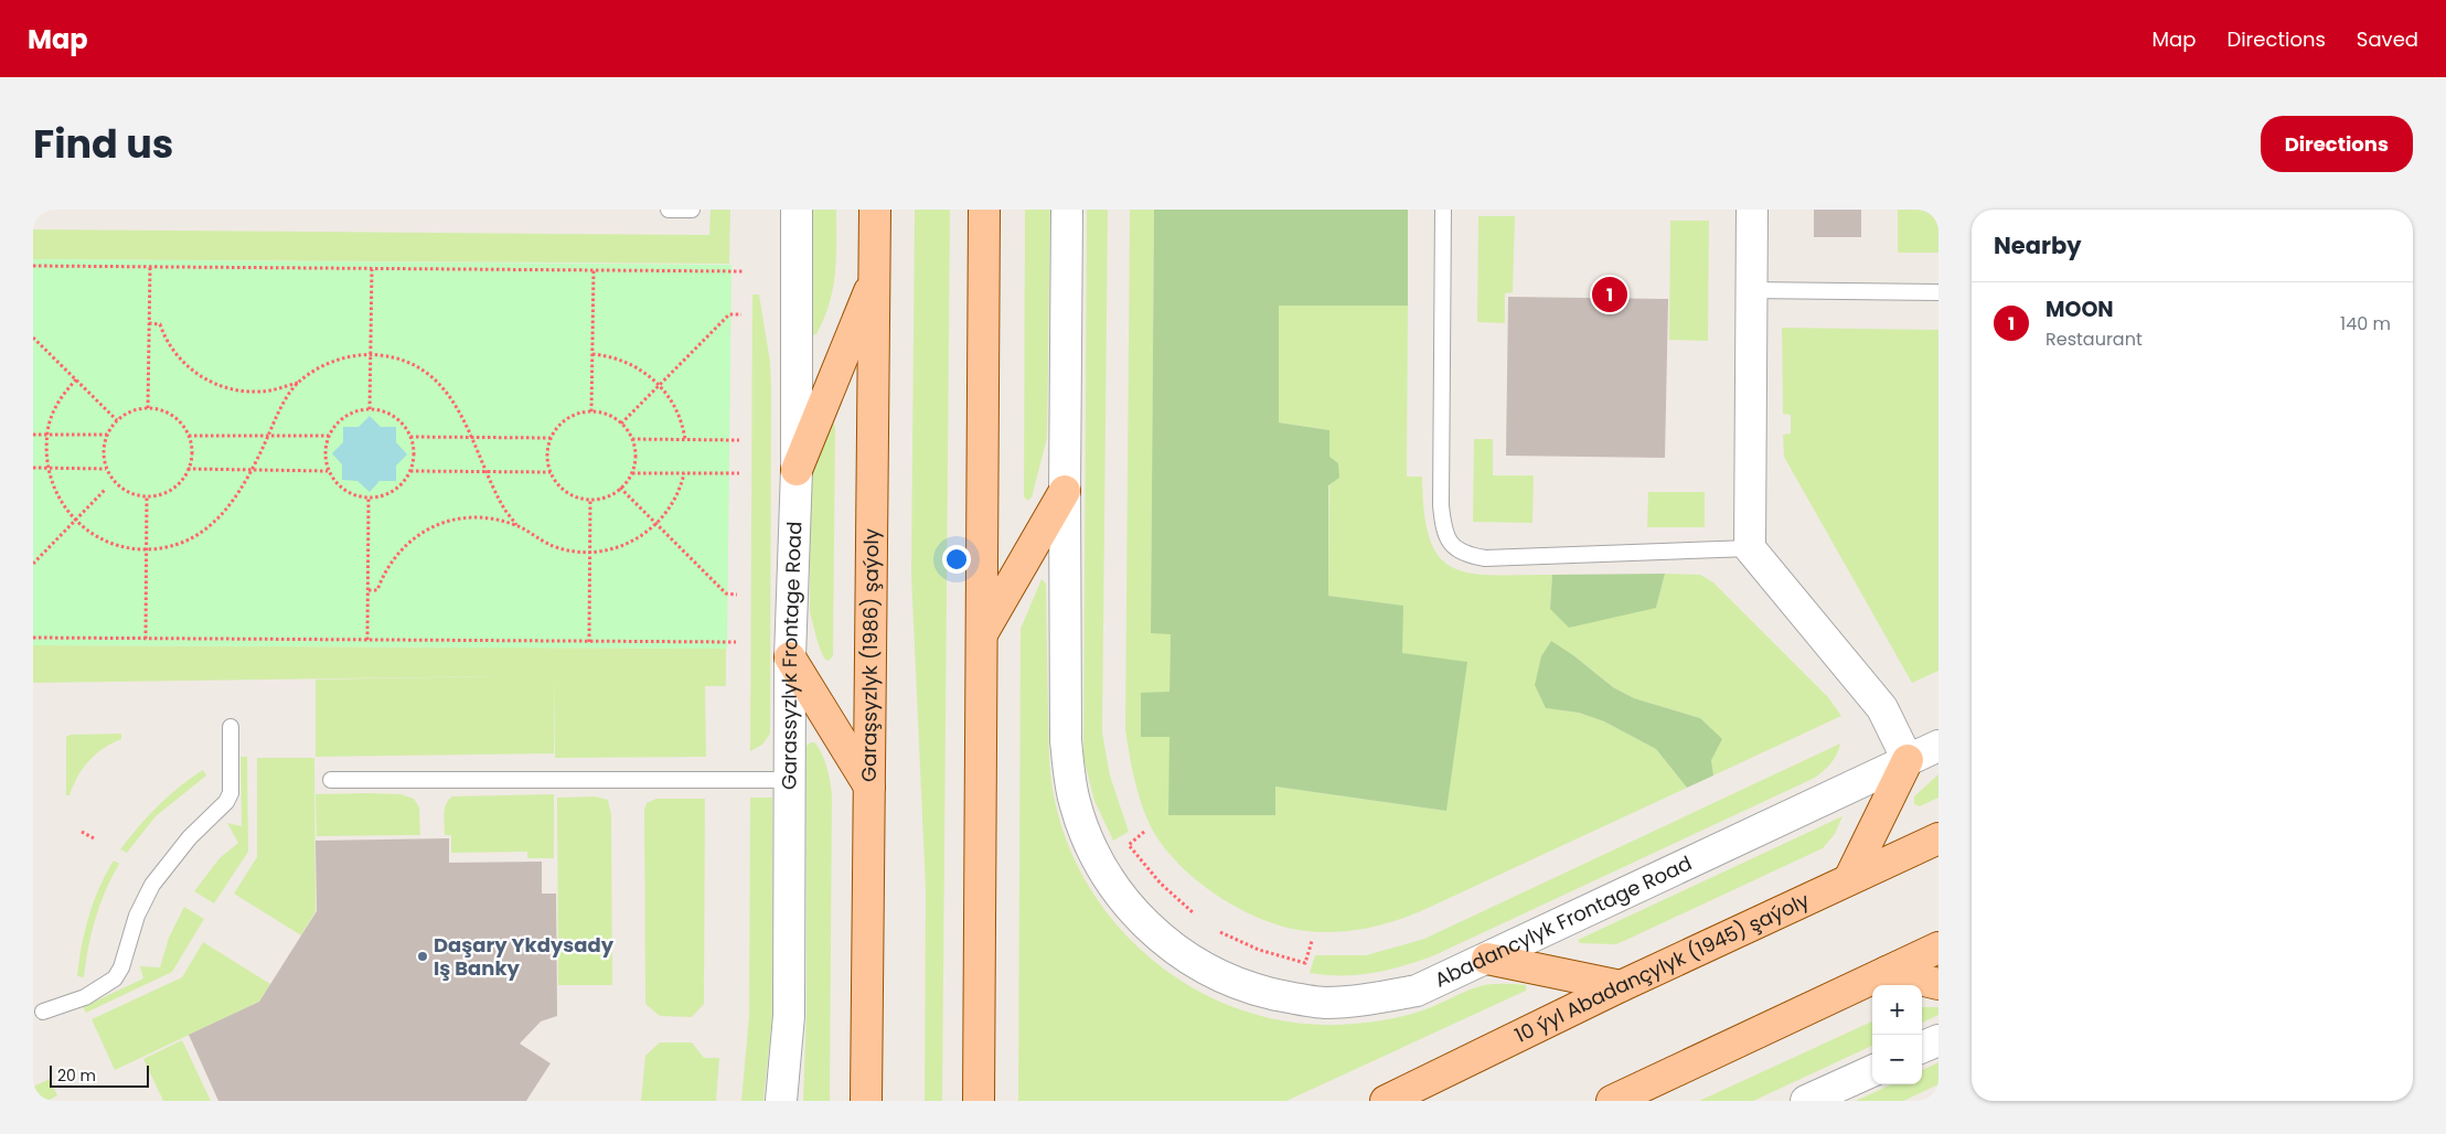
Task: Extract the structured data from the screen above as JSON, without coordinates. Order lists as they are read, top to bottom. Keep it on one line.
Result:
{"streets":{"main road":["Garaşsyzlyk (1986) şaýoly","10 ýyl Abadançylyk (1945) şaýoly"],"street":["Garassyzlyk Frontage Road","Abadancylyk Frontage Road"]},"places":["Daşary Ykdysady Iş Banky"],"scale_bar":"20 m","page":{"header":"Map","nav":["Map","Directions","Saved"],"title":"Find us","buttons":"Directions","heading":"Nearby","pins":"1","list":[{"mark":"1","name":"MOON","note":"Restaurant","value":"140 m"}],"map_buttons":["+","−"],"scale":"20 m"}}
